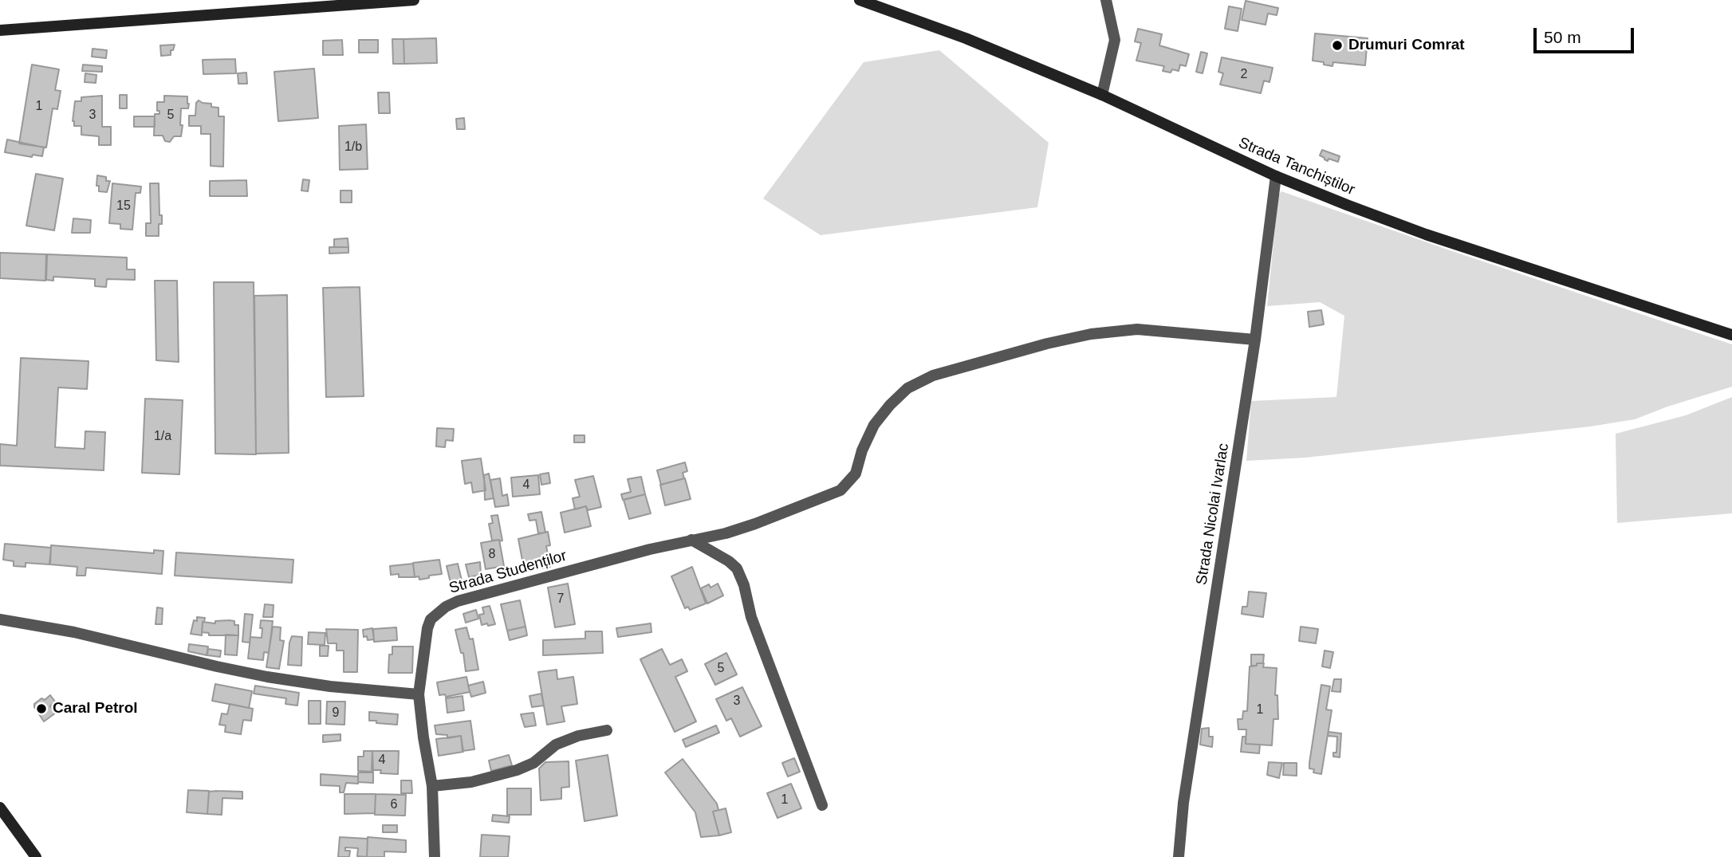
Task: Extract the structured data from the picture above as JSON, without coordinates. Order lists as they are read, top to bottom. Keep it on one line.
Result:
{"streets":{"street":["Strada Tanchiștilor","Strada Nicolai Ivarlac","Strada Studenților"]},"crossings":[["Strada Tanchiștilor","Strada Nicolai Ivarlac"],["Strada Nicolai Ivarlac","Strada Studenților"]],"places":["Drumuri Comrat","Caral Petrol"],"house_numbers":["2","1","3","5","1/b","15","1/a","4","8","7","5","3","1","9","4","1","6"],"scale_bar":"50 m"}
